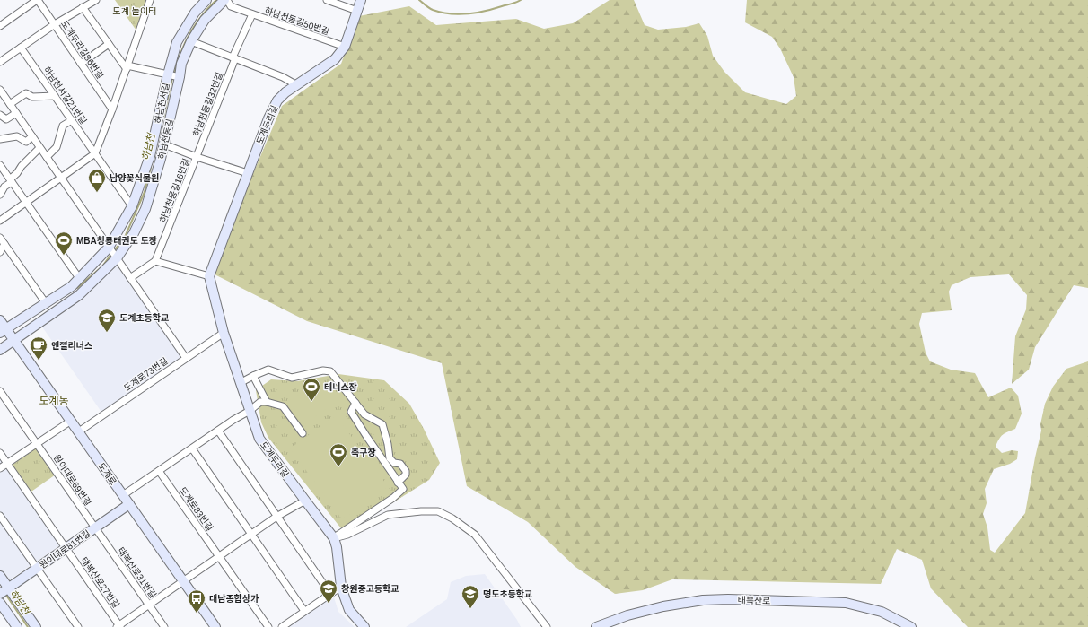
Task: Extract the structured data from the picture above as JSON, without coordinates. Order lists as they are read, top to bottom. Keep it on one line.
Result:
{"streets":{"street":["하남천동길50번길","도계두리길86번길","하남천서길21번길","하남천서길","하남천동길32번길","도계두리길","하남천동길","하남천동길16번길","도계로73번길","도계로","원이대로69번길","도계로83번길","원이대로81번길","태복산로31번길","태복산로27번길","태복산로"]},"crossings":[["하남천동길50번길","하남천동길32번길"],["하남천동길50번길","도계두리길"],["하남천동길50번길","하남천동길"],["하남천서길21번길","하남천서길"],["하남천서길","도계로"],["하남천동길32번길","하남천동길16번길"],["도계두리길","도계로73번길"],["하남천동길","도계로"],["도계로73번길","도계로"],["도계로","원이대로81번길"],["원이대로69번길","원이대로81번길"],["원이대로69번길","태복산로31번길"],["원이대로81번길","태복산로31번길"],["원이대로81번길","태복산로27번길"]],"districts":["도계동"],"water":["하남천"],"parks":["도계 놀이터"],"places":{"shop":["남양꽃식물원"],"sports":["MBA청룡태권도 도장","테니스장","축구장"],"school or university":["도계초등학교","창원중고등학교","명도초등학교"],"cafe":["엔젤리너스"],"bus stop":["대남종합상가"]}}
